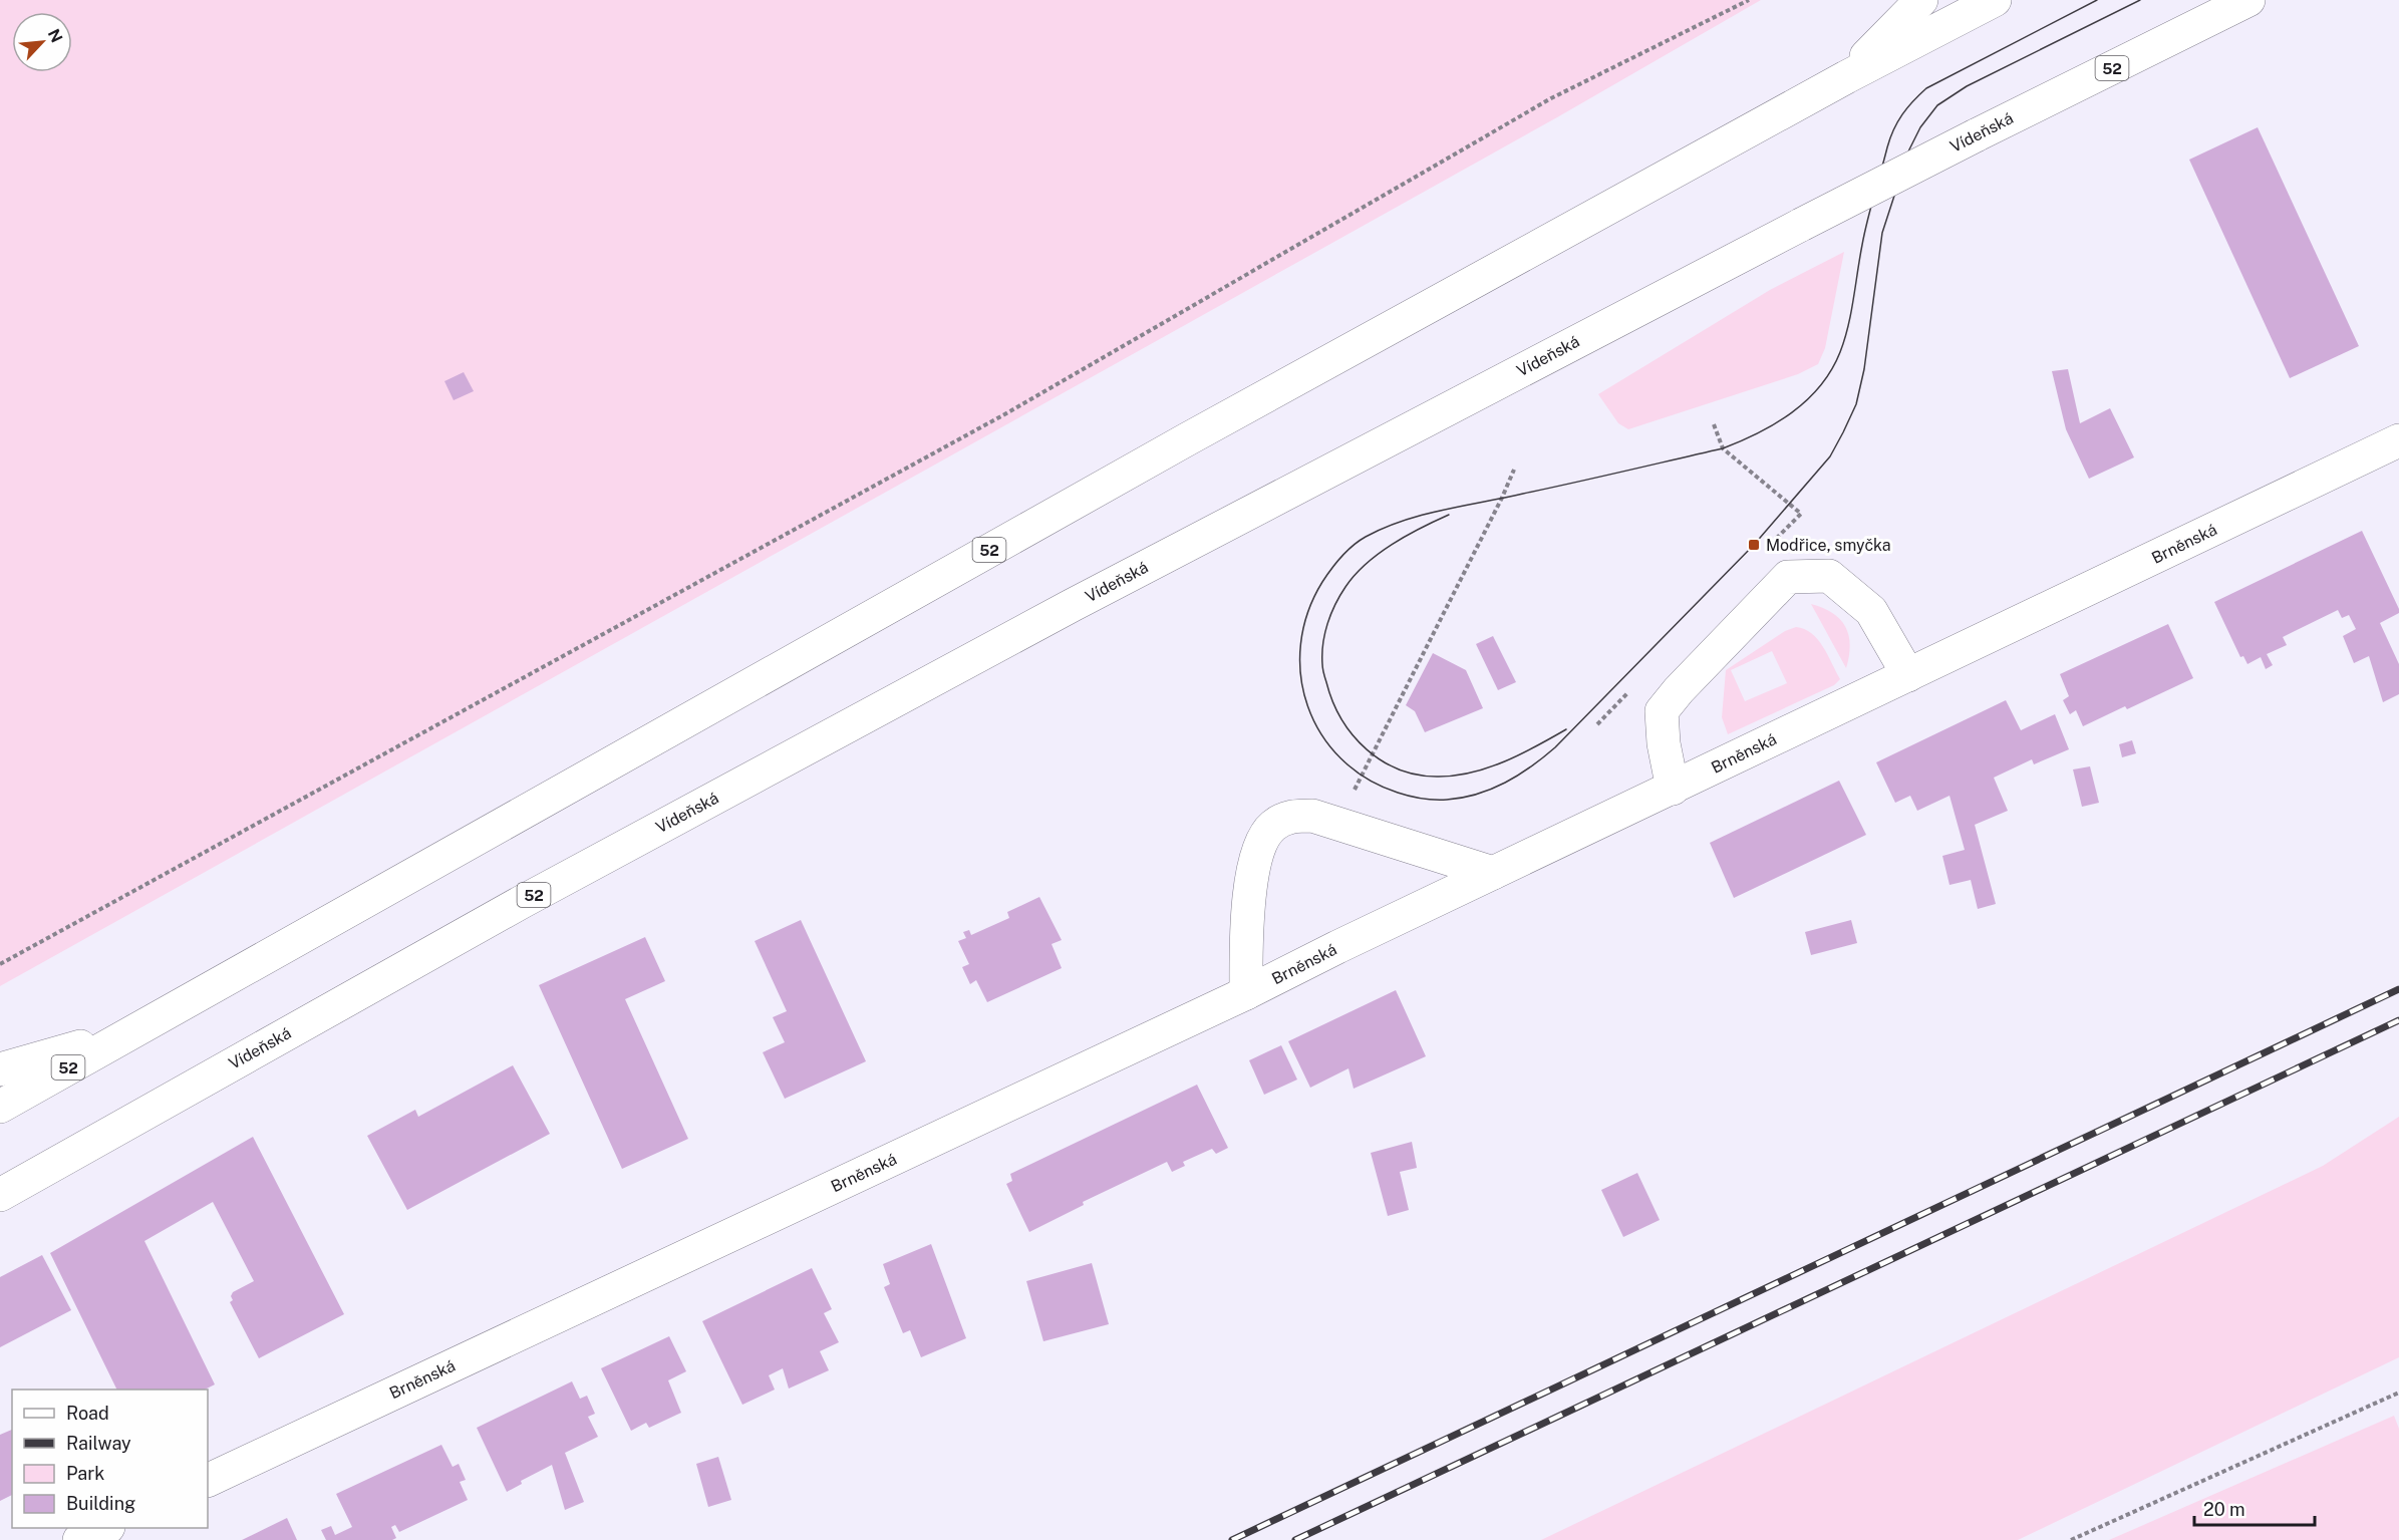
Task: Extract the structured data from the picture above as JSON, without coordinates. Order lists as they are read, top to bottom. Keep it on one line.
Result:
{"streets":{"main road":["52","Vídeňská","Brněnská"]},"places":{"transit":["Modřice, smyčka"]},"legend":["Road","Railway","Park","Building"],"scale_bar":"20 m","north":"top right"}
